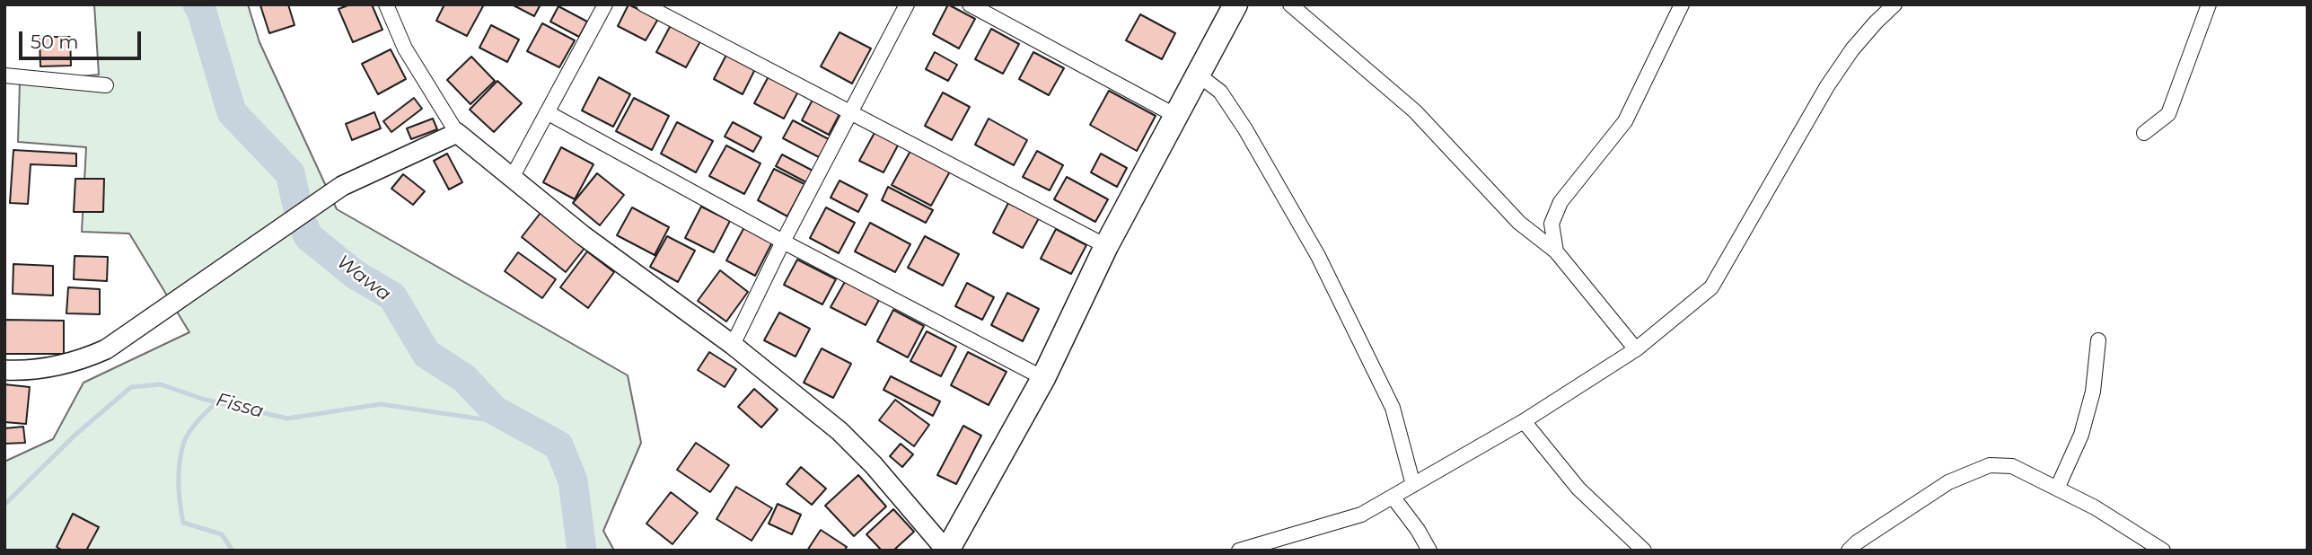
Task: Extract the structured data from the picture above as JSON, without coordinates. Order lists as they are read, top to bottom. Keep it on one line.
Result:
{"water":["Wawa","Fissa"],"scale_bar":"50 m"}
